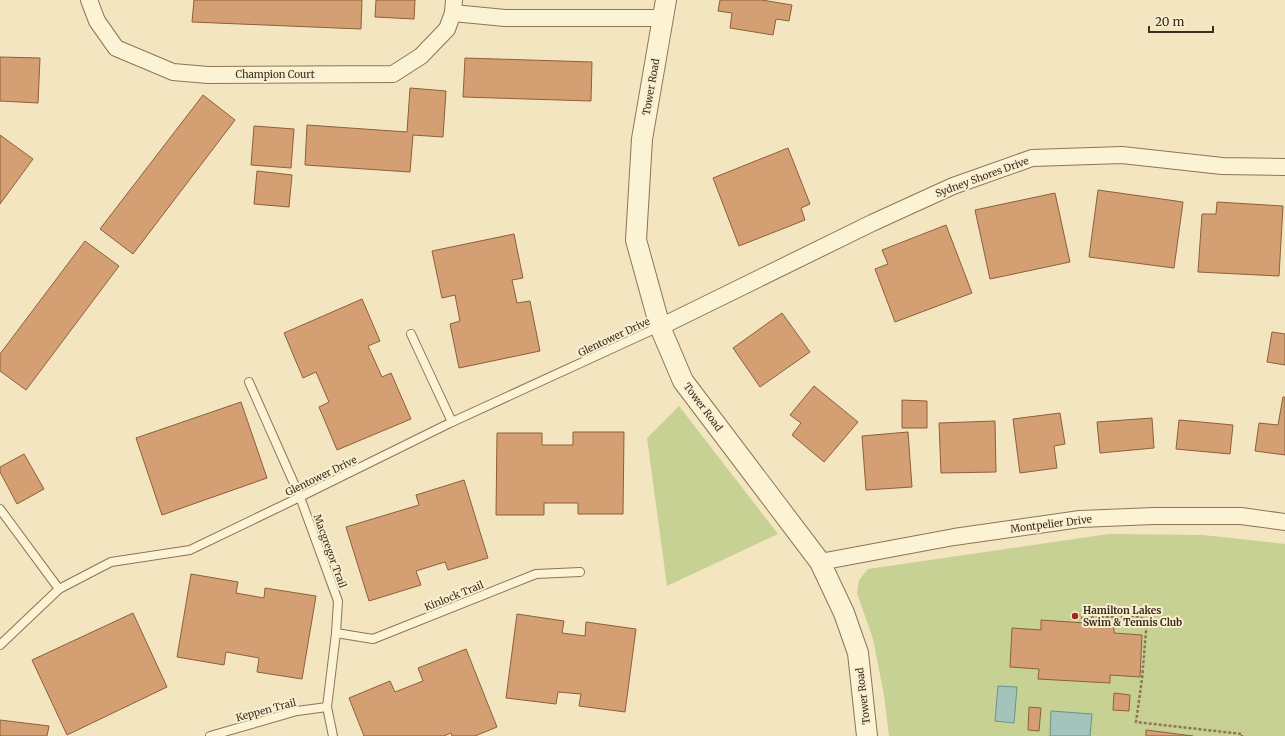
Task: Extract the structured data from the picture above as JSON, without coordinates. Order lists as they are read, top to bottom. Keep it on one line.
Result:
{"streets":{"street":["Champion Court","Tower Road","Sydney Shores Drive","Montpelier Drive"],"lane":["Glentower Drive","Macgregor Trail","Kinlock Trail","Keppen Trail"]},"crossings":[["Tower Road","Sydney Shores Drive"],["Tower Road","Glentower Drive"],["Tower Road","Montpelier Drive"],["Sydney Shores Drive","Glentower Drive"],["Glentower Drive","Macgregor Trail"],["Macgregor Trail","Kinlock Trail"],["Macgregor Trail","Keppen Trail"]],"places":["Hamilton Lakes Swim & Tennis Club"],"scale_bar":"20 m"}
